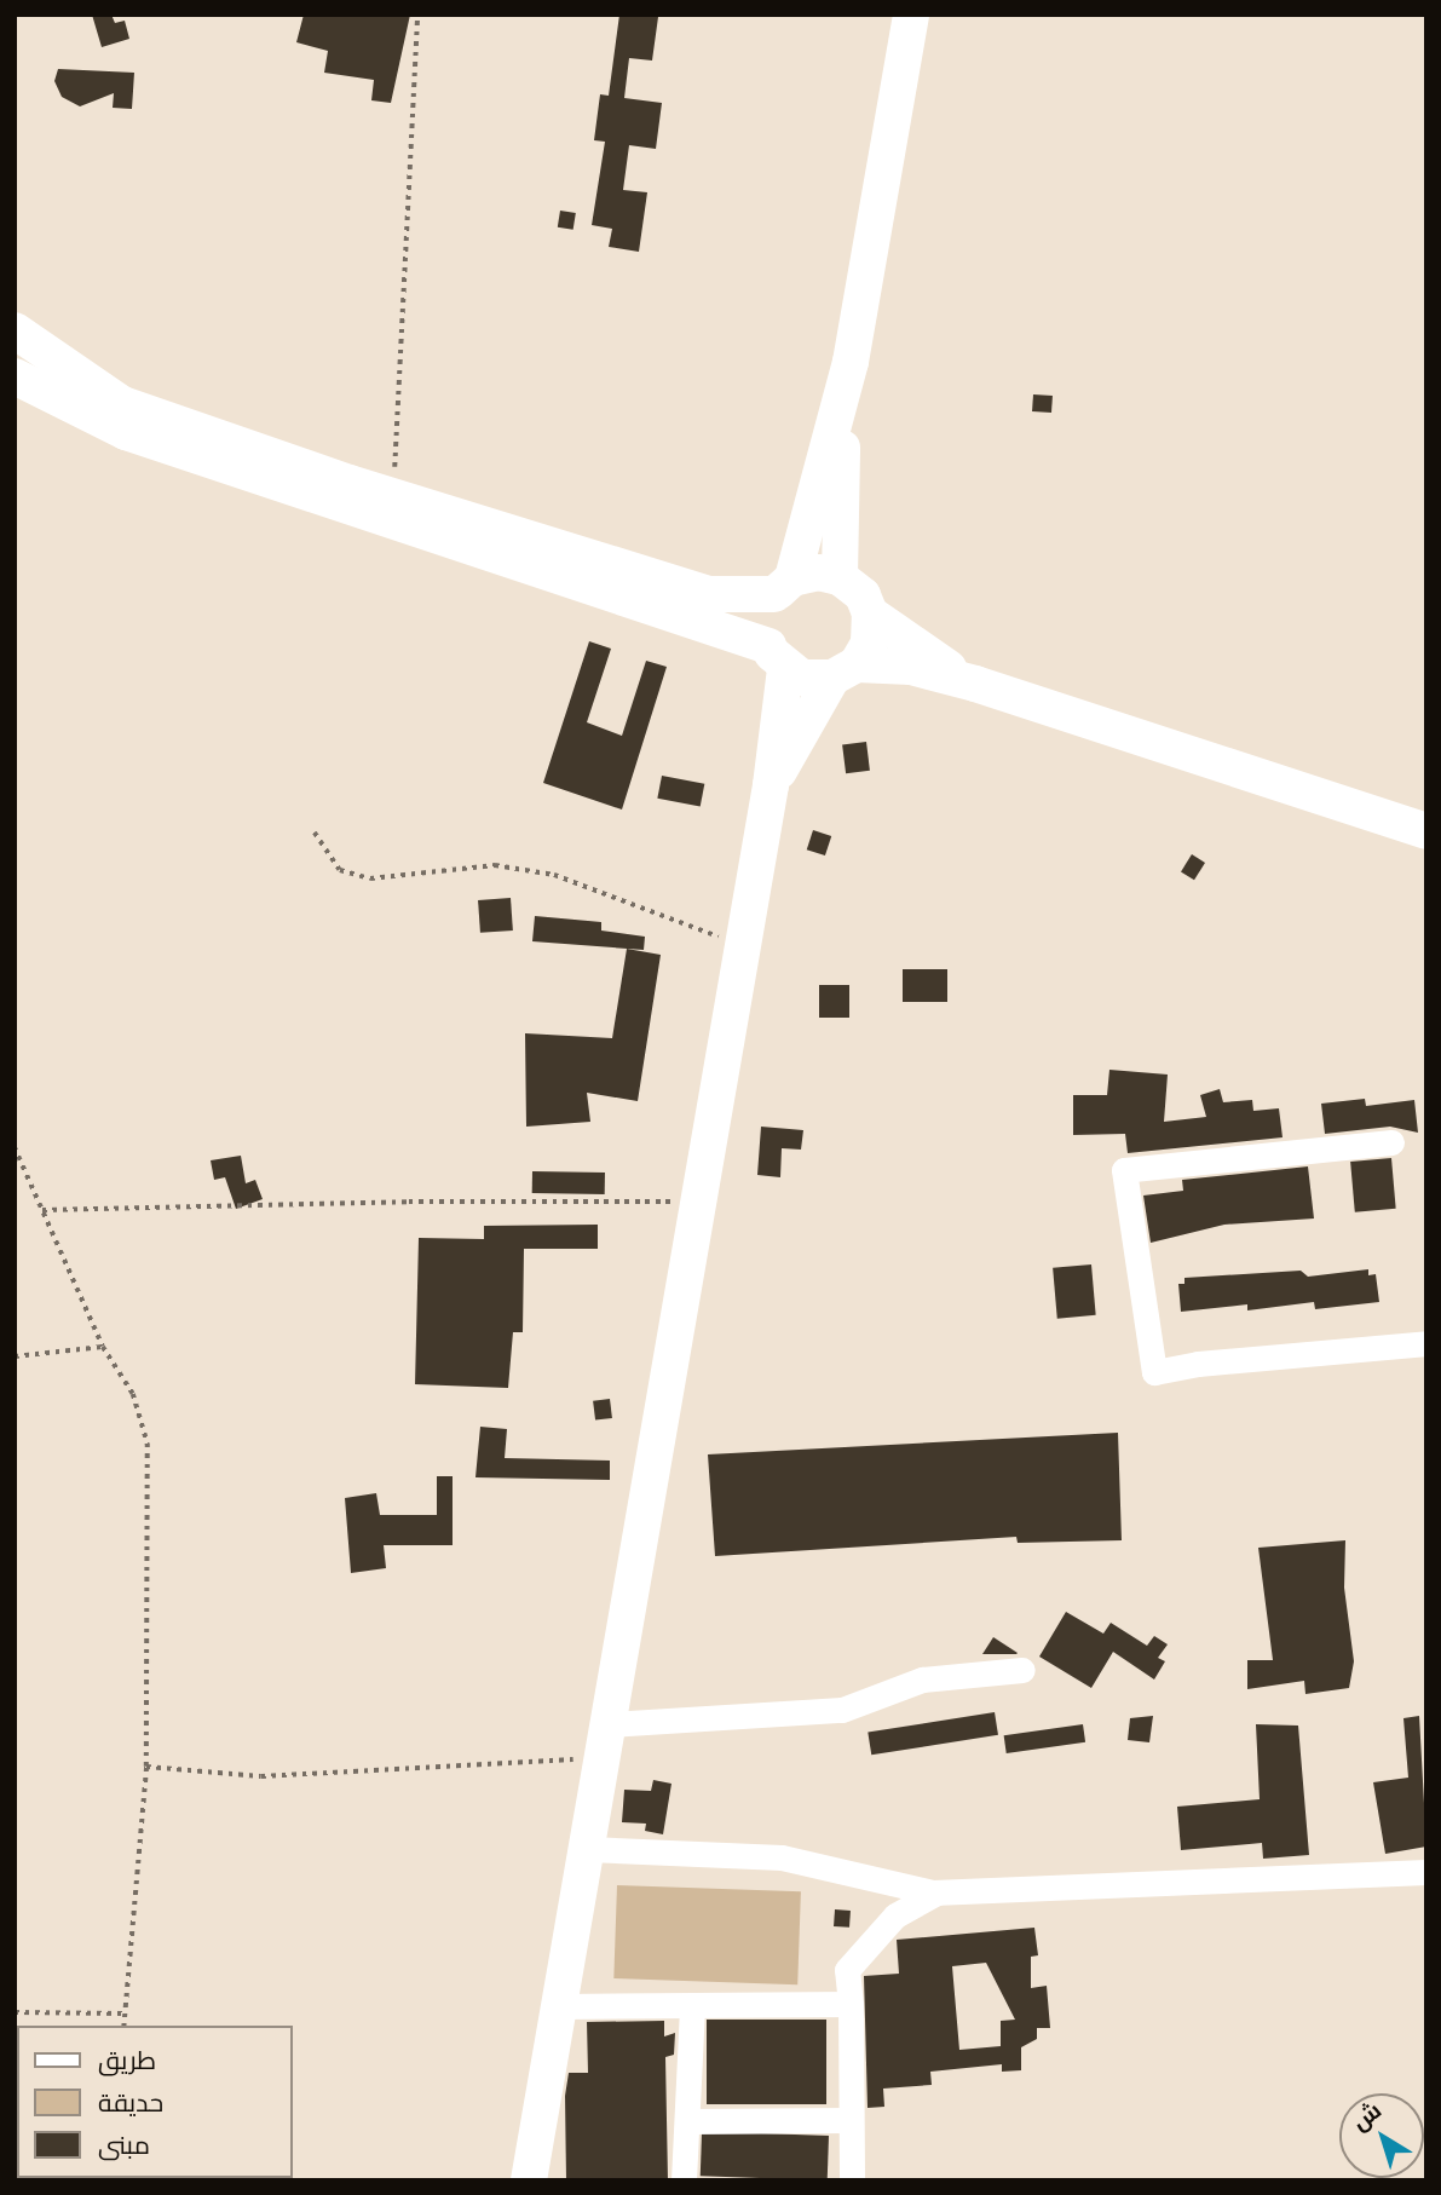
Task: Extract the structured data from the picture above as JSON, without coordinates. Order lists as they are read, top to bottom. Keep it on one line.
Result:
{"legend":["طريق","حديقة","مبنى"],"north":"top left"}
